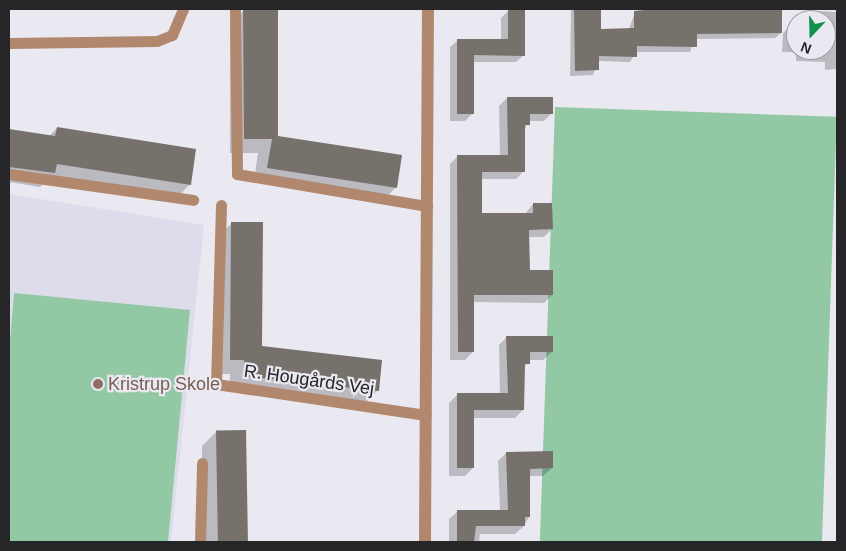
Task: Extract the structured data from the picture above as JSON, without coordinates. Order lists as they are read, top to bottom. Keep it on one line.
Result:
{"streets":{"lane":["R. Hougårds Vej"]},"places":["Kristrup Skole"],"north":"bottom"}
